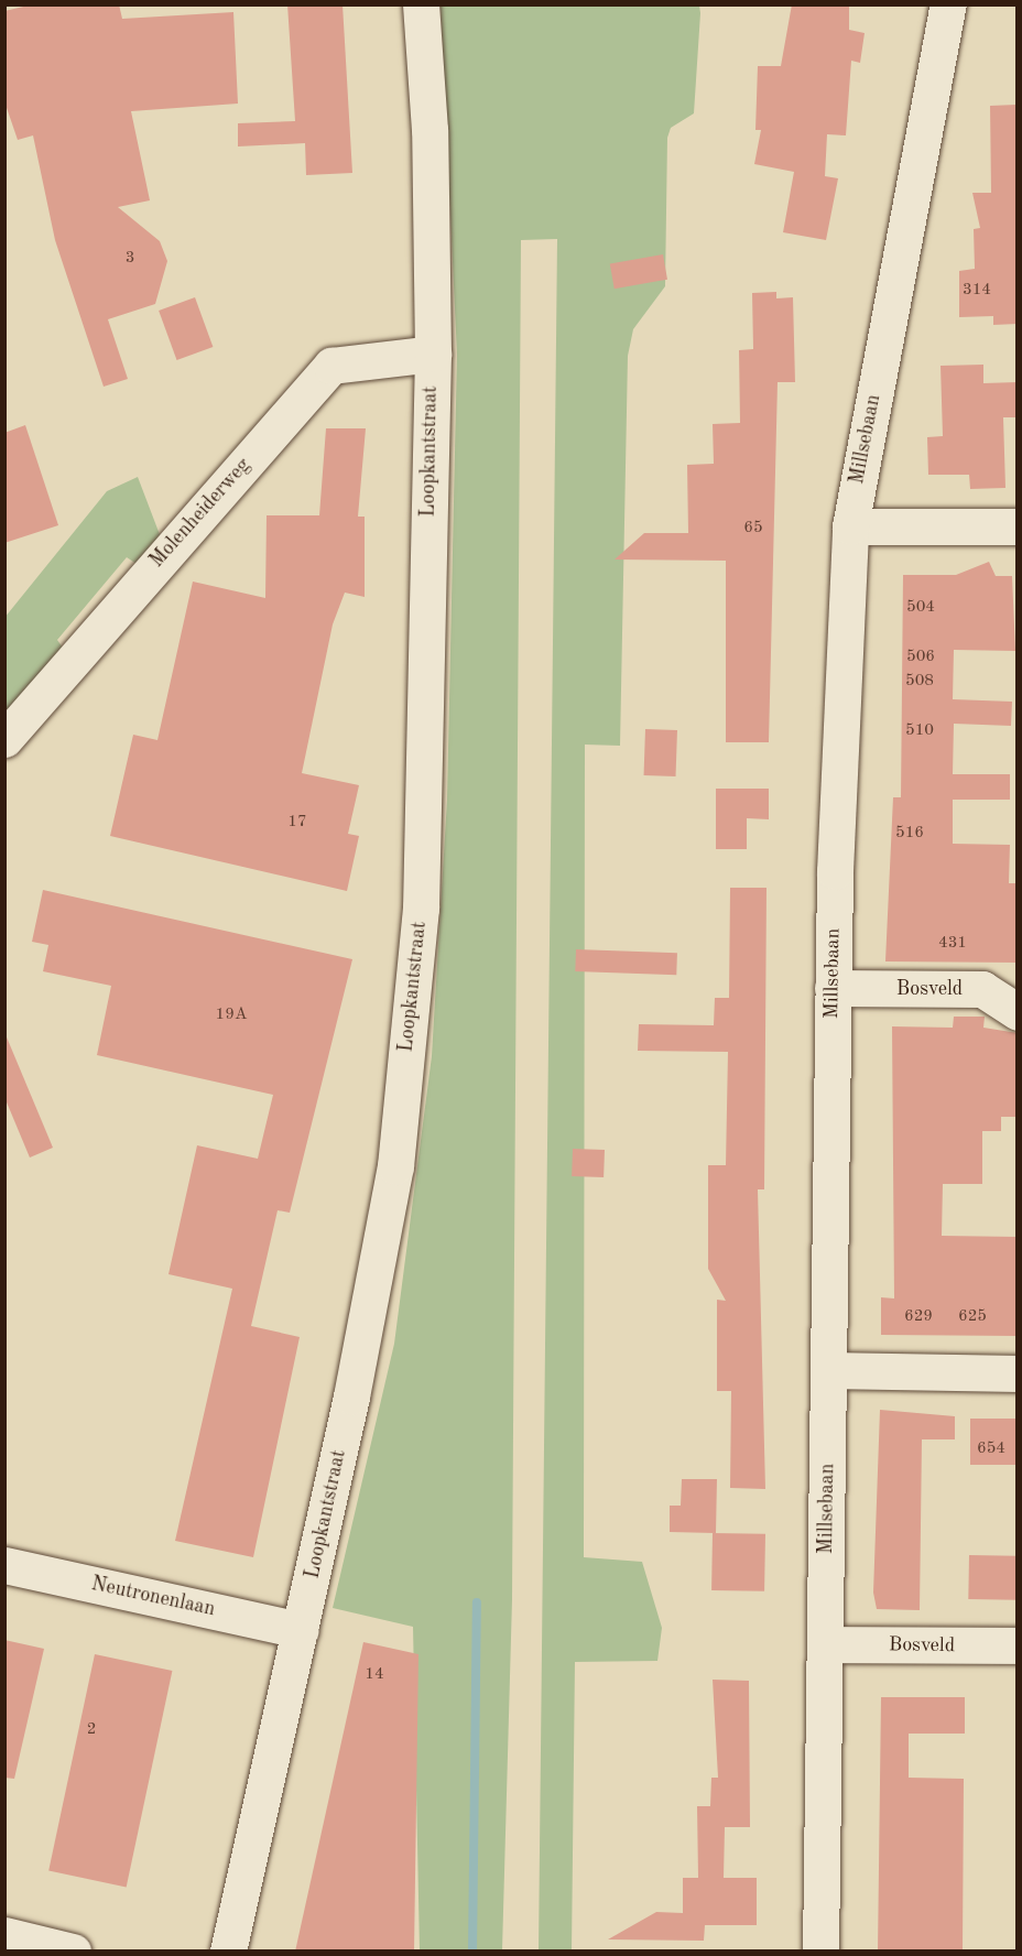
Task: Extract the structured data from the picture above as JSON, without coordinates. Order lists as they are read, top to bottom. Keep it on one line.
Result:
{"streets":{"street":["Millsebaan","Loopkantstraat","Molenheiderweg","Bosveld","Neutronenlaan"]},"crossings":[["Millsebaan","Bosveld"],["Loopkantstraat","Molenheiderweg"],["Loopkantstraat","Neutronenlaan"]],"house_numbers":["3","314","65","504","506","508","510","17","516","431","19A","629","625","654","14","2"]}
